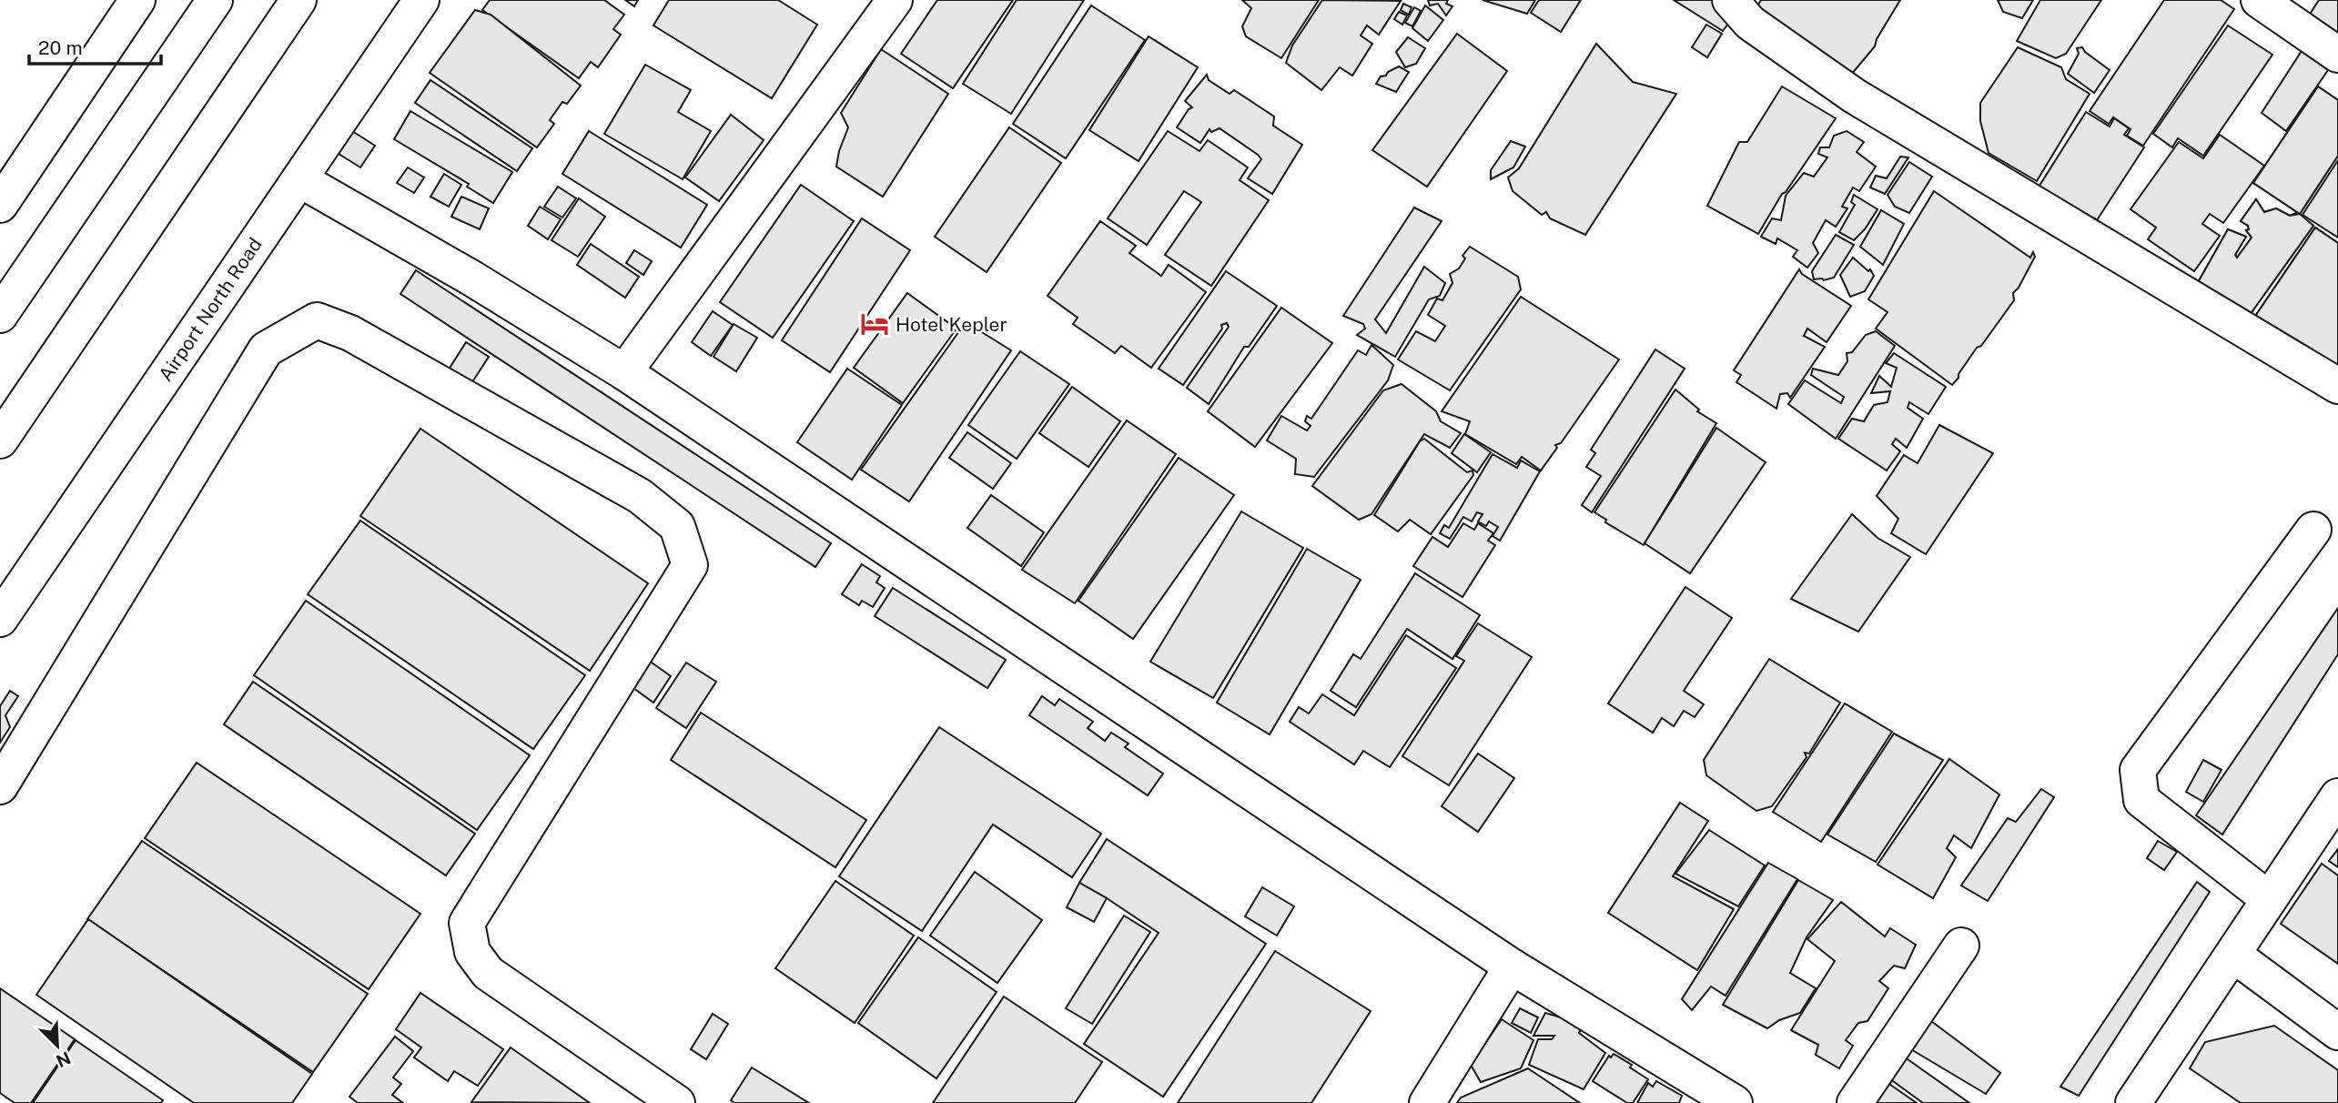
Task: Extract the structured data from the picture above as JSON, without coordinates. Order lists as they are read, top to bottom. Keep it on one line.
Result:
{"streets":{"street":["Airport North Road"]},"places":{"hotel":["Hotel Kepler"]},"scale_bar":"20 m","north":"bottom right"}
